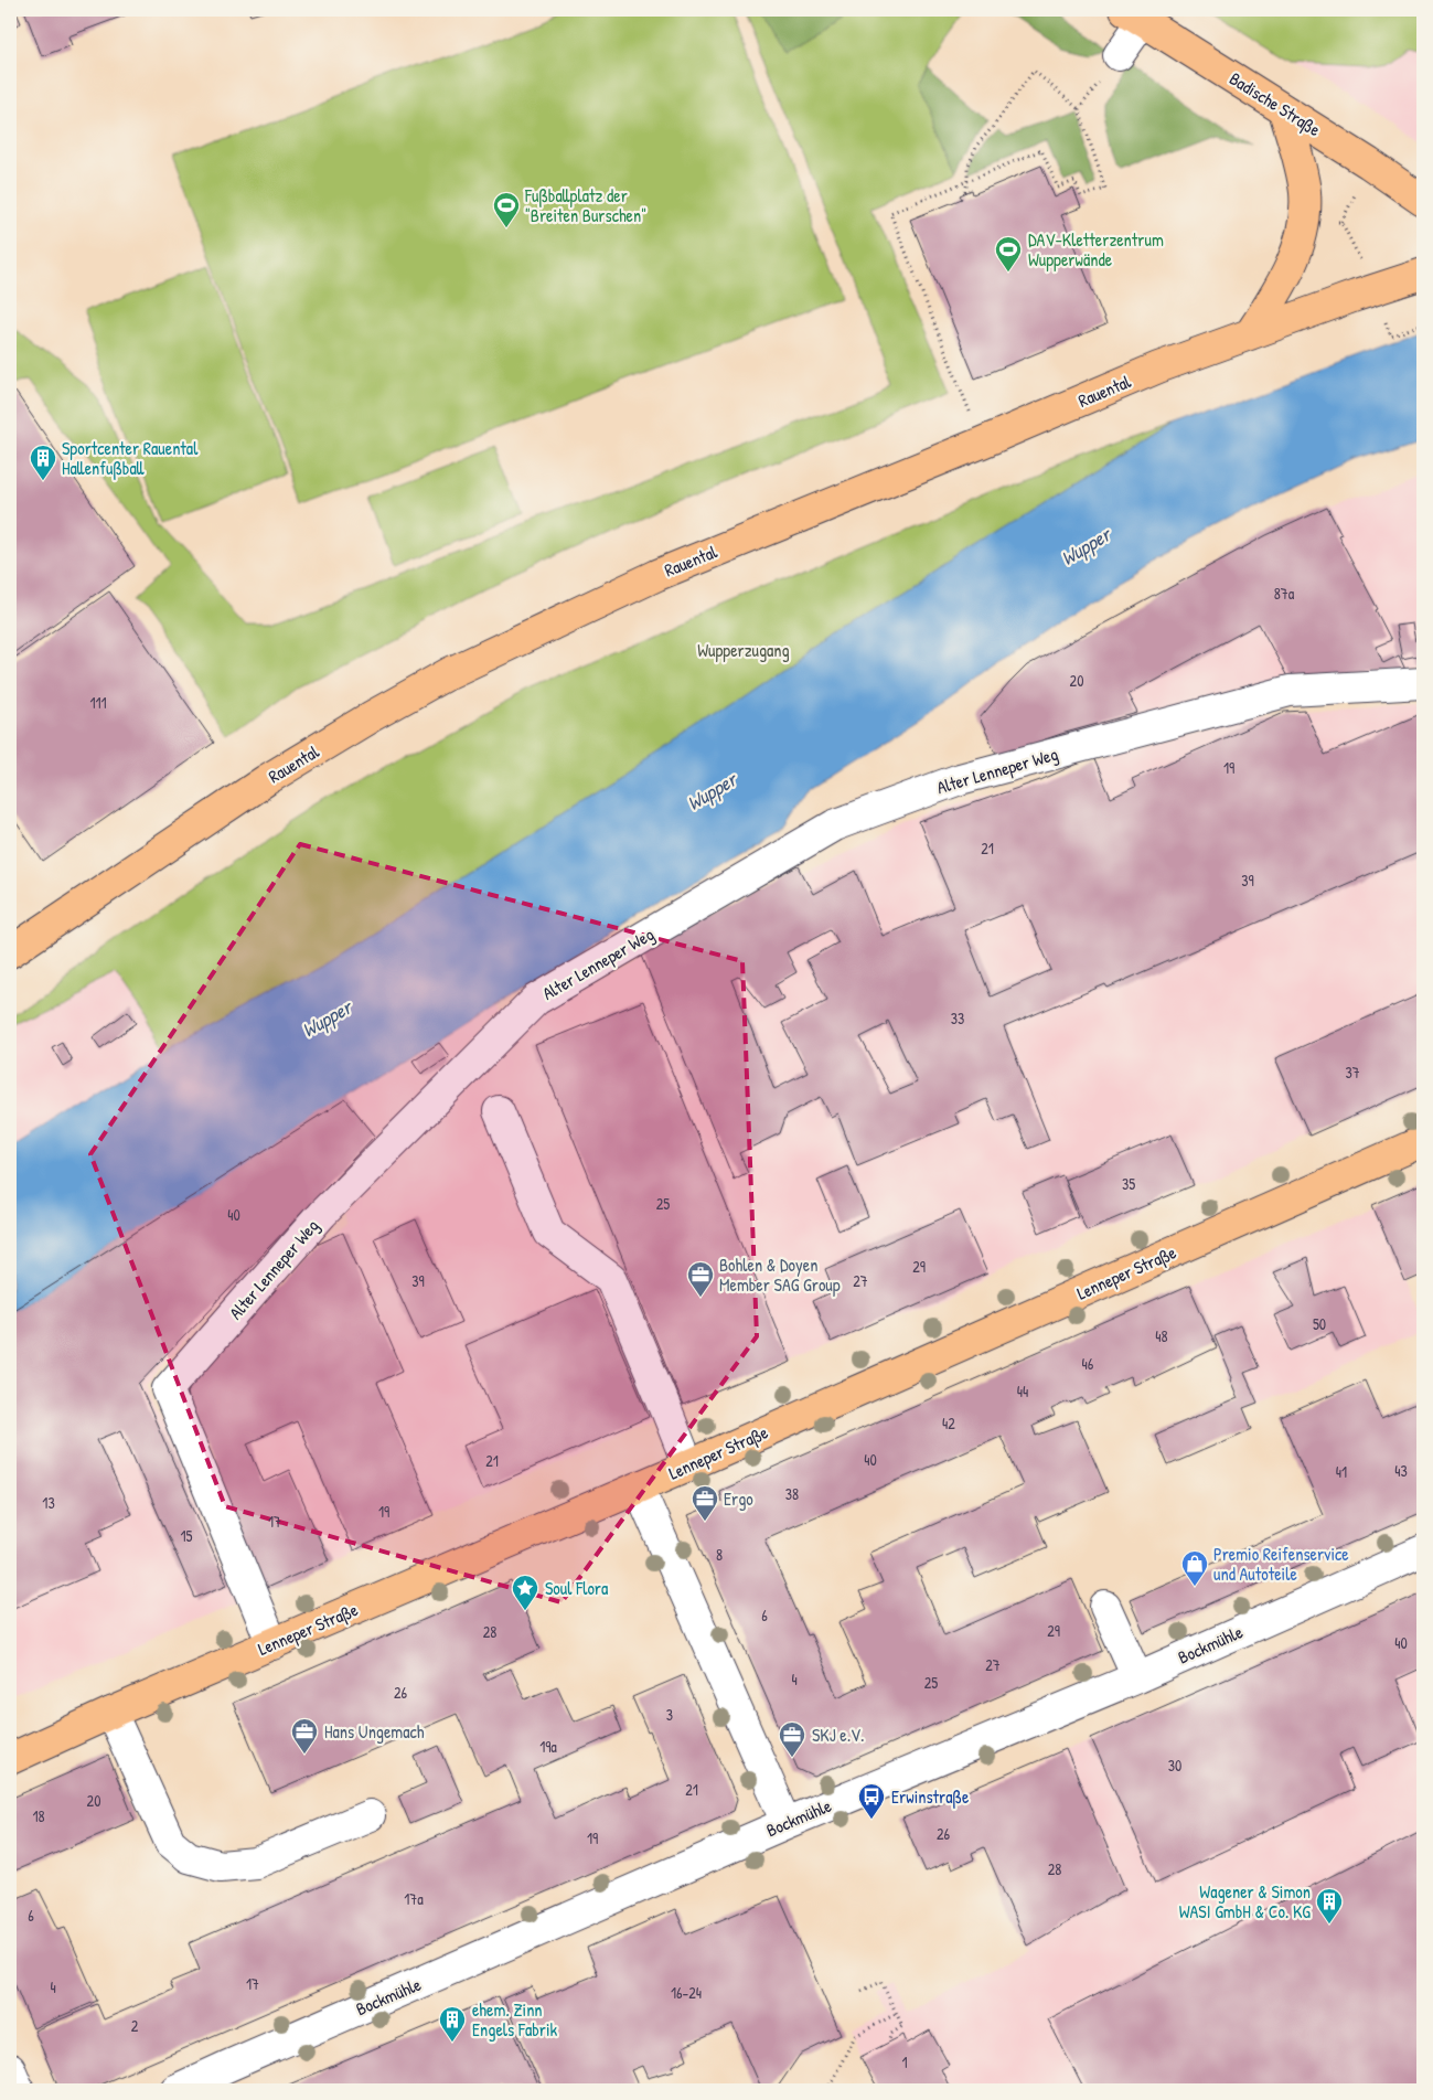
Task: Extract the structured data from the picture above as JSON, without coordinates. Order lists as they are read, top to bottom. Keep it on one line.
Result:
{"streets":{"main road":["Badische Straße","Rauental","Lenneper Straße"],"street":["Alter Lenneper Weg","Bockmühle"]},"crossings":[["Alter Lenneper Weg","Lenneper Straße"]],"water":["Wupper"],"parks":["Wupperzugang"],"places":{"sports":["Fußballplatz der \"Breiten Burschen\"","DAV-Kletterzentrum Wupperwände"],"building":["Sportcenter Rauental Hallenfußball","Wagener & Simon WASI GmbH & Co. KG","ehem. Zinn Engels Fabrik"],"office":["Bohlen & Doyen Member SAG Group","Ergo","Hans Ungemach","SKJ e.V."],"shop":["Premio Reifenservice und Autoteile"],"place":["Soul Flora"],"bus stop":["Erwinstraße"]},"house_numbers":["87a","20","111","19","21","39","33","37","35","25","40","29","39","27","50","48","46","44","42","40","21","43","41","38","13","19","17","15","8","6","29","28","40","27","4","25","26","3","19a","30","21","20","18","26","19","28","17a","6","17","4","16-24","2","1"]}
